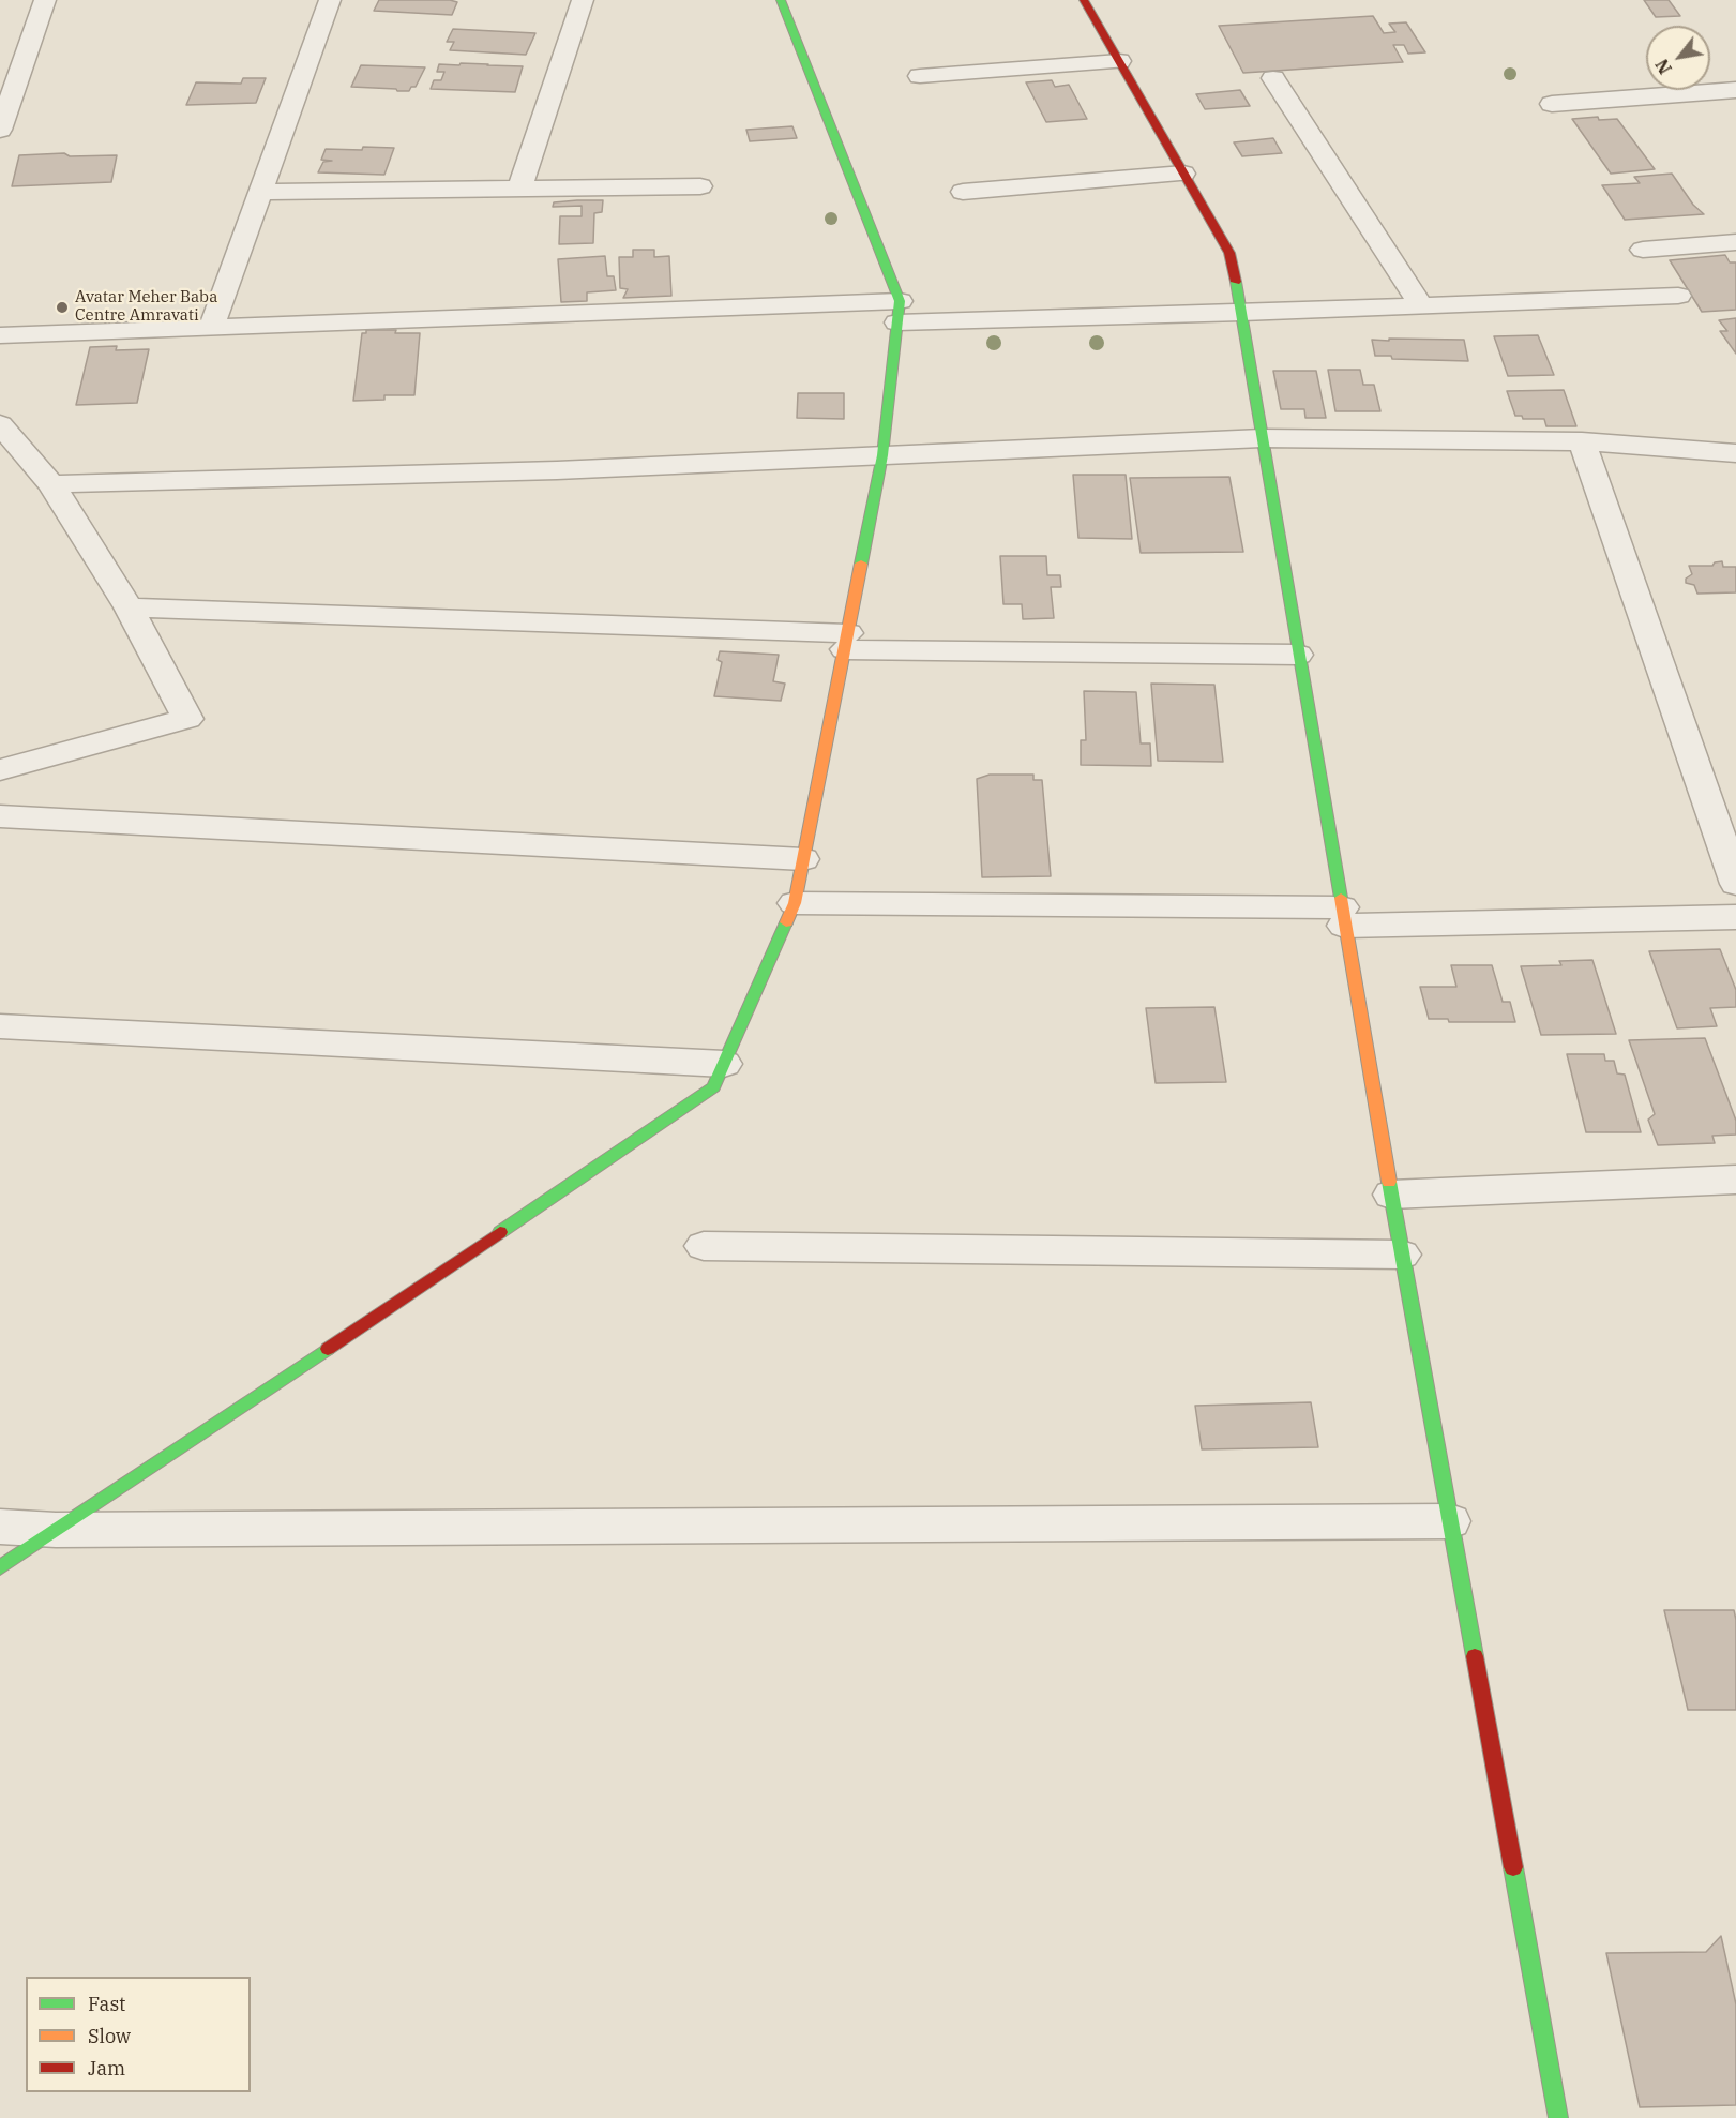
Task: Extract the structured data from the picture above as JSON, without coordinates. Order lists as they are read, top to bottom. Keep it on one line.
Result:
{"places":["Avatar Meher Baba Centre Amravati"],"legend":["Fast","Slow","Jam"],"north":"bottom left"}
